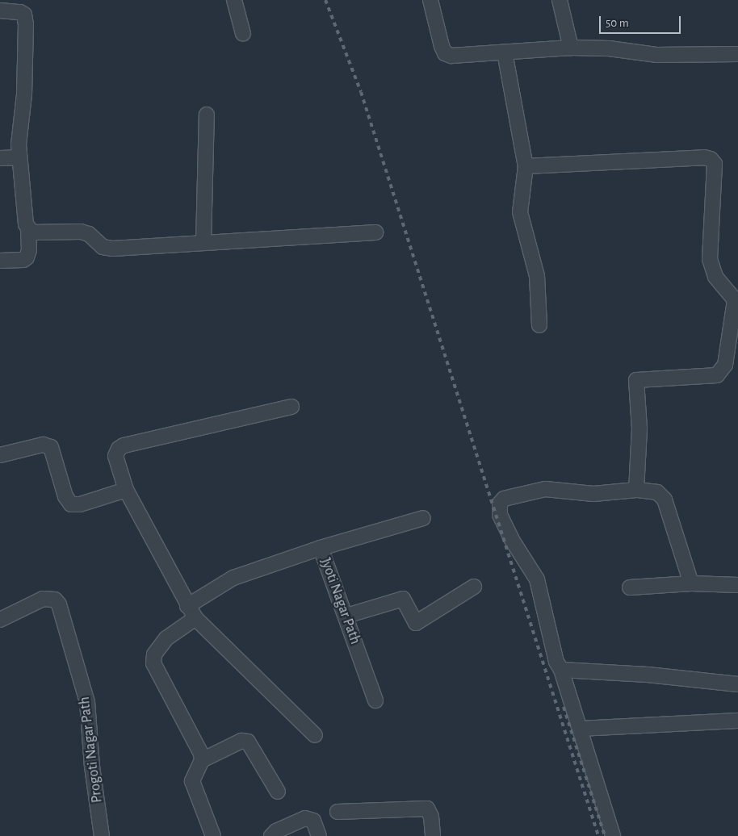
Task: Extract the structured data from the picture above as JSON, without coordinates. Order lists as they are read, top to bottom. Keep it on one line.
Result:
{"streets":{"street":["Jyoti Nagar Path","Progoti Nagar Path"]},"scale_bar":"50 m"}
